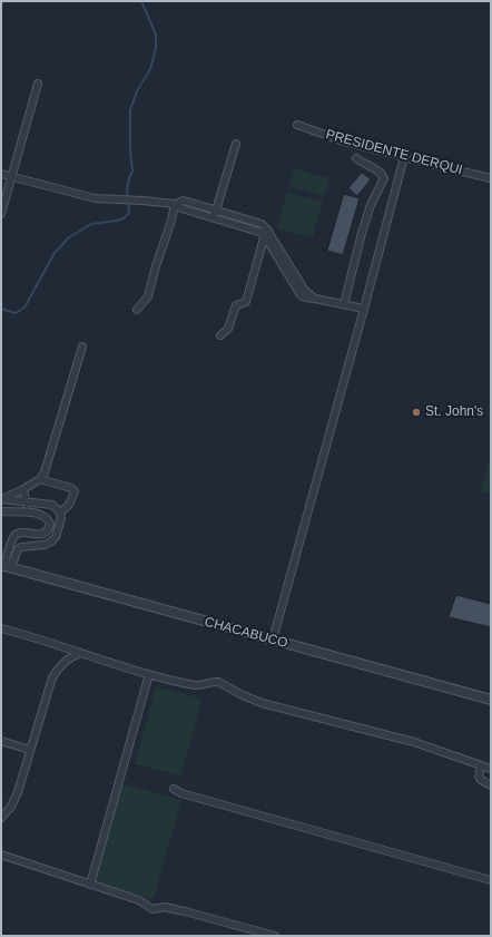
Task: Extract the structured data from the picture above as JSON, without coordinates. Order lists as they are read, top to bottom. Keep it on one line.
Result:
{"streets":{"street":["PRESIDENTE DERQUI","CHACABUCO"]},"places":["St. John's"]}
